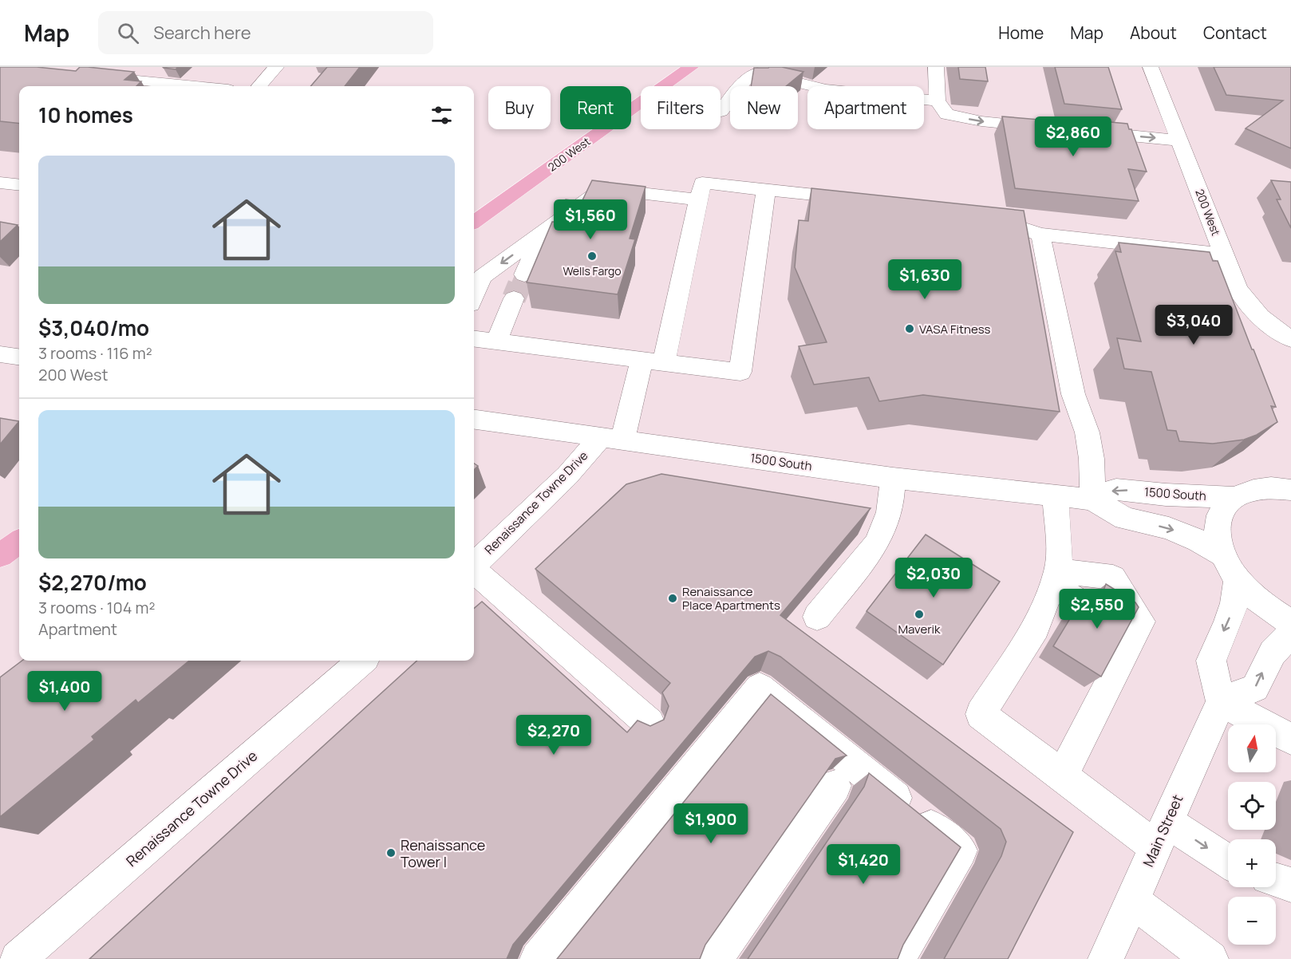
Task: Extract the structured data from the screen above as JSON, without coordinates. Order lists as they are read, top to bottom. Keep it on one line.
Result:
{"streets":{"main road":["200 West"],"street":["1500 South","Renaissance Towne Drive","Main Street"]},"crossings":[["1500 South","Renaissance Towne Drive"]],"places":["Wells Fargo","VASA Fitness","Renaissance Place Apartments","Maverik","Renaissance Tower I"],"north":"top","page":{"header":"Map","search":"Search here","nav":["Home","Map","About","Contact"],"chip":["Buy","Rent","Filters","New","Apartment"],"heading":"10 homes","price":["$2,860","$1,560","$1,630","$3,040","$2,030","$2,550","$1,400","$2,270","$1,900","$1,420"],"list":[{"name":"$3,040/mo","note":"3 rooms · 116 m² · 200 West"},{"name":"$2,270/mo","note":"3 rooms · 104 m² · Apartment"}],"map_buttons":["+","−"]}}
